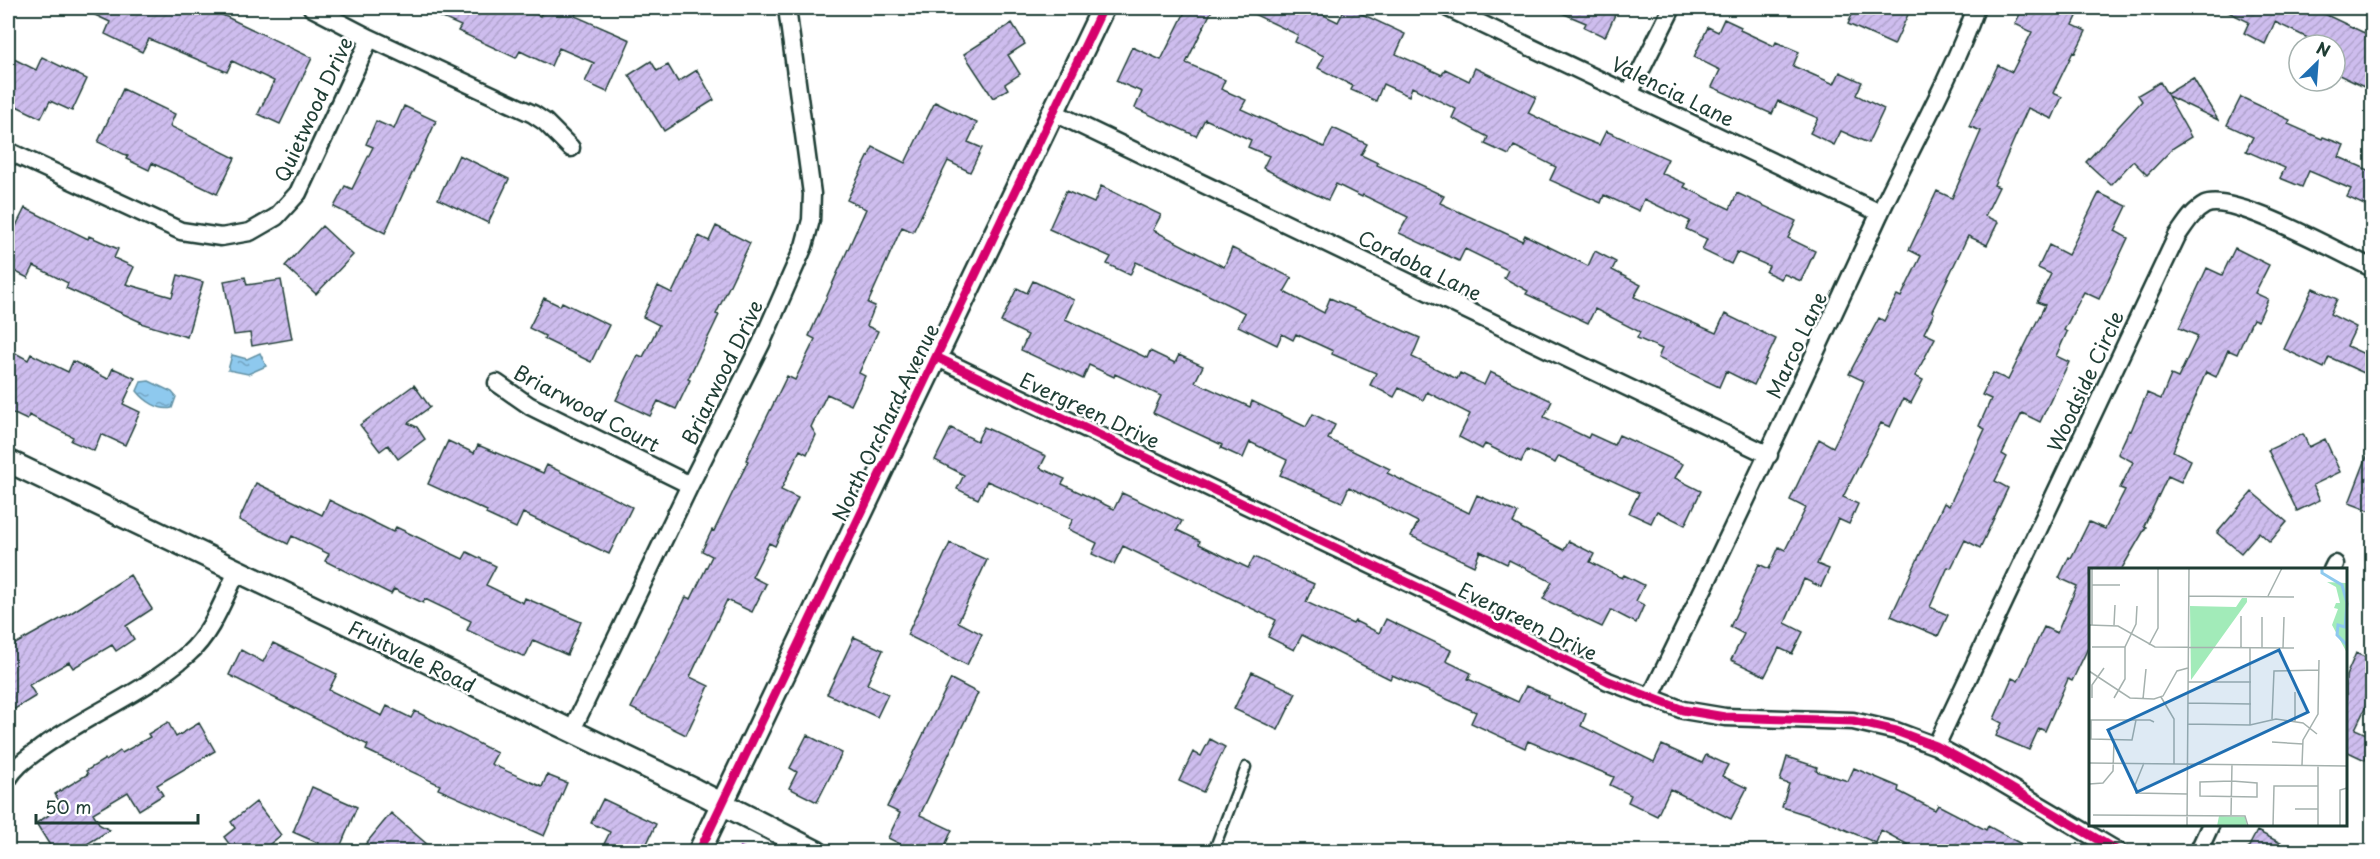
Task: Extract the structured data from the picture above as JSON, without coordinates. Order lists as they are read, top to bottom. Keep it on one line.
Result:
{"streets":{"street":["Valencia Lane","Quietwood Drive","Cordoba Lane","Marco Lane","Briarwood Drive","Woodside Circle","Briarwood Court","Evergreen Drive","North Orchard Avenue","Fruitvale Road"]},"crossings":[["Valencia Lane","Marco Lane"],["Cordoba Lane","Marco Lane"],["Cordoba Lane","North Orchard Avenue"],["Marco Lane","Evergreen Drive"],["Briarwood Drive","Briarwood Court"],["Briarwood Drive","Fruitvale Road"],["Woodside Circle","Evergreen Drive"],["Evergreen Drive","North Orchard Avenue"],["North Orchard Avenue","Fruitvale Road"]],"scale_bar":"50 m","north":"top right"}
